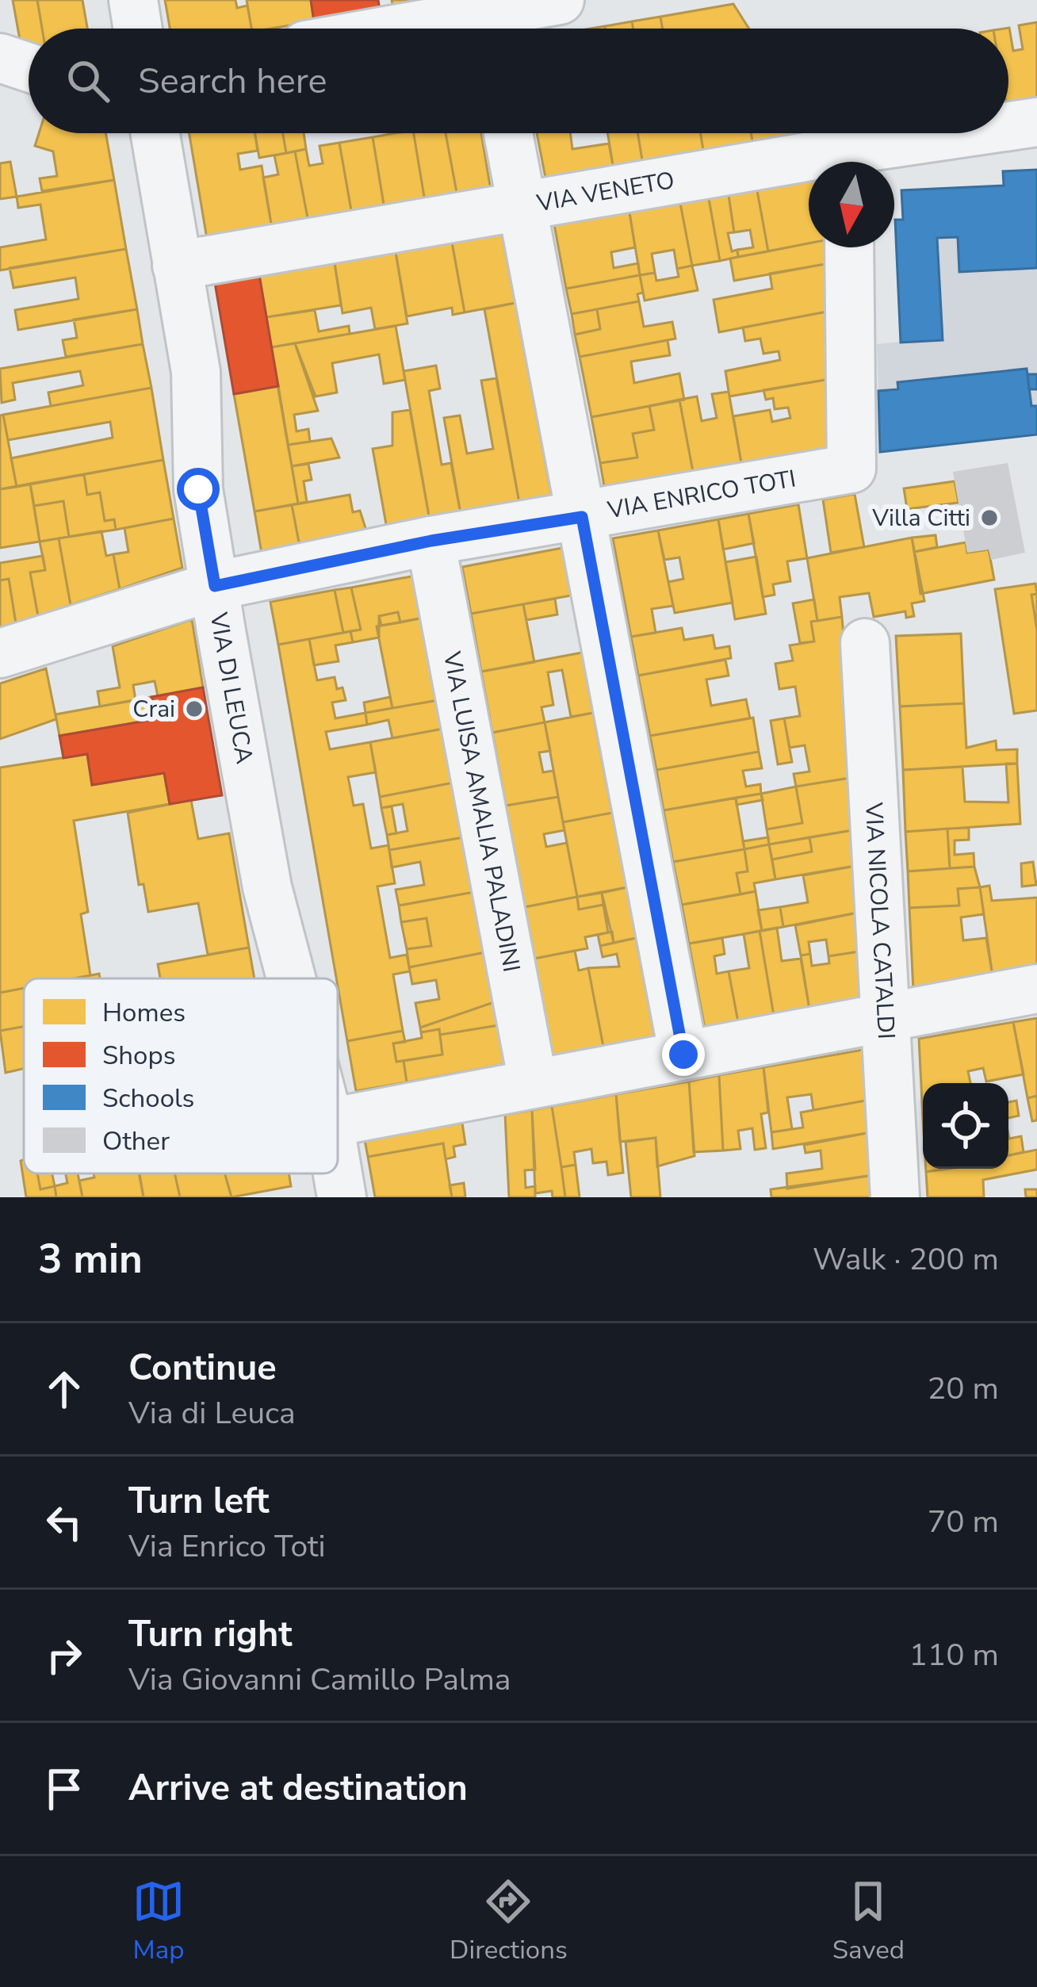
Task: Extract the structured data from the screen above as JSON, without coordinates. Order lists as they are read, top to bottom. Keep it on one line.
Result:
{"streets":{"street":["VIA VENETO","VIA ENRICO TOTI","VIA DI LEUCA","VIA LUISA AMALIA PALADINI","VIA NICOLA CATALDI"]},"crossings":[["VIA VENETO","VIA DI LEUCA"],["VIA ENRICO TOTI","VIA DI LEUCA"],["VIA ENRICO TOTI","VIA LUISA AMALIA PALADINI"]],"places":["Villa Citti","Crai"],"legend":["Homes","Shops","Schools","Other"],"north":"bottom","page":{"search":"Search here","heading":["3 min","Walk · 200 m"],"list":[["Continue","Via di Leuca","20 m"],["Turn left","Via Enrico Toti","70 m"],["Turn right","Via Giovanni Camillo Palma","110 m"],"Arrive at destination"],"nav":["Map","Directions","Saved"]}}
